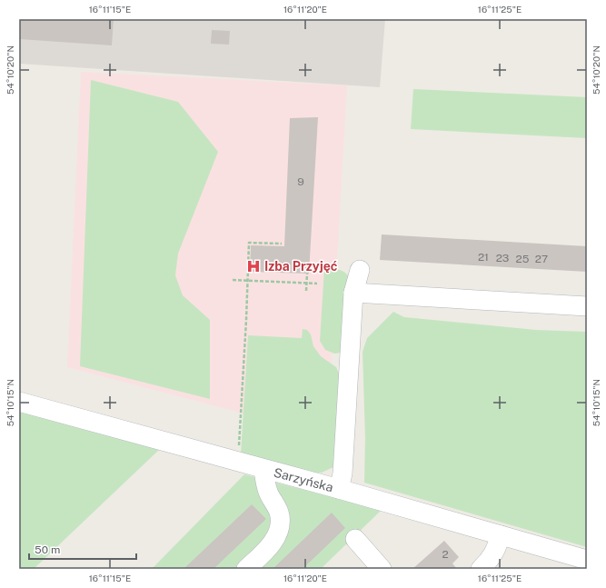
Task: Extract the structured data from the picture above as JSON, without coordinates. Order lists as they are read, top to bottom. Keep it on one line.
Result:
{"streets":{"street":["Sarzyńska"]},"places":{"hospital":["Izba Przyjęć"]},"house_numbers":["9","21","23","25","27","2"],"scale_bar":"50 m","coordinates":["16°11'15\"E","16°11'20\"E","16°11'25\"E","54°10'20\"N","54°10'15\"N"]}
